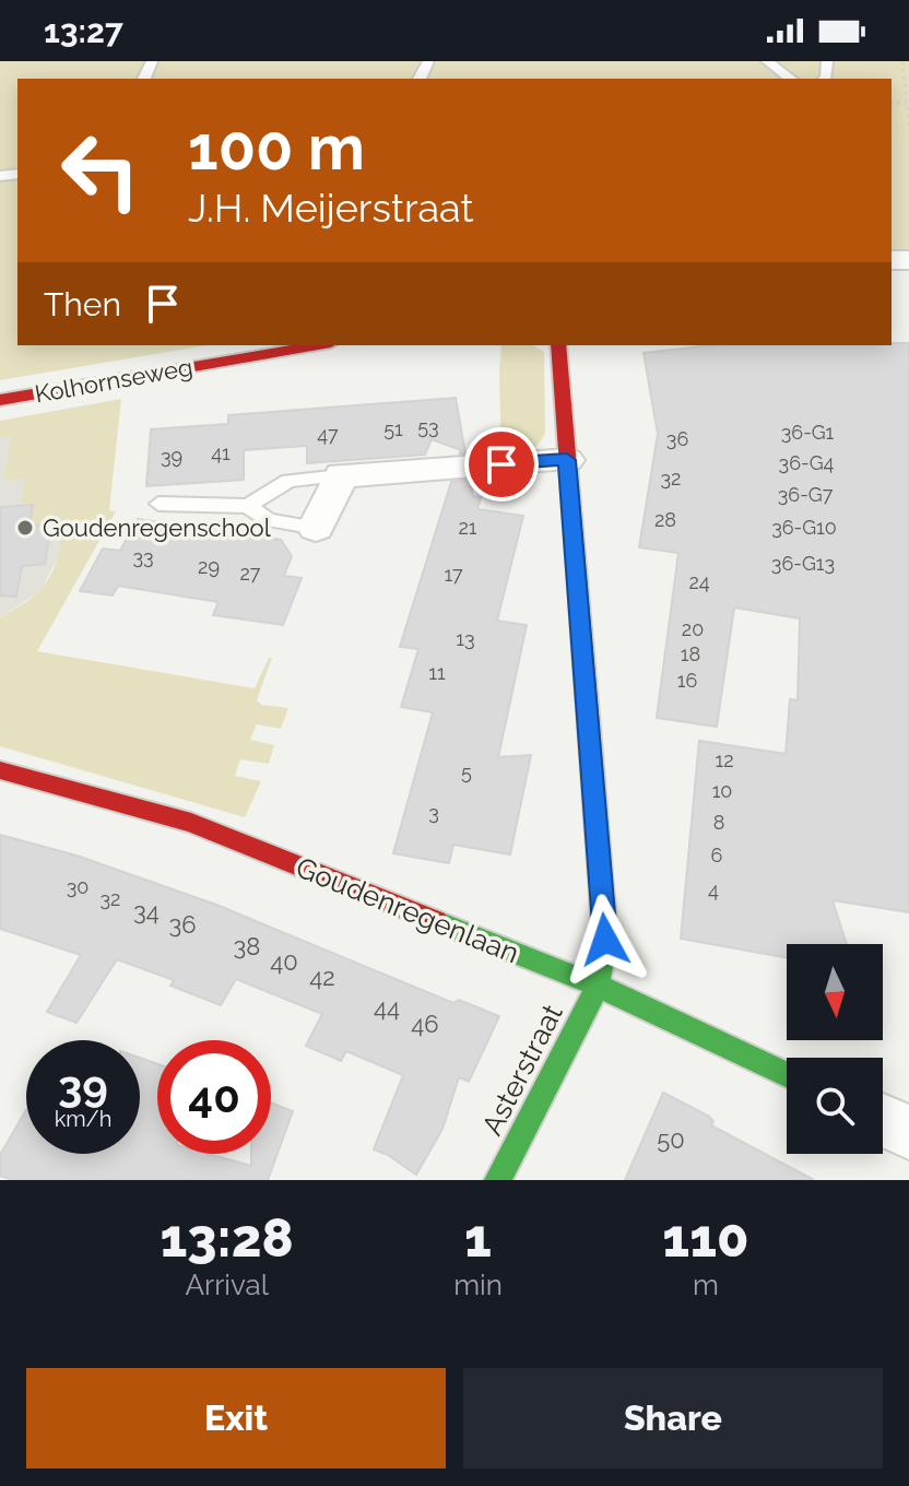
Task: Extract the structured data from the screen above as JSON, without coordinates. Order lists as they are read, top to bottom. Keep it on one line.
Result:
{"streets":{"street":["Kolhornseweg","Goudenregenlaan","Asterstraat"]},"crossings":[["Goudenregenlaan","Asterstraat"]],"places":["Goudenregenschool"],"house_numbers":["53","51","36-G1","47","36","41","39","36-G4","32","36-G7","28","21","36-G10","33","36-G13","29","27","17","24","20","13","18","11","16","12","5","10","3","8","6","30","4","32","34","36","38","40","42","44","46","50"],"north":"bottom","page":{"status":"13:27","turn":["100 m","J.H. Meijerstraat"],"then":"Then","speed":"39 km/h","limit":"40","eta":["13:28","Arrival","1","min","110","m"],"buttons":["Exit","Share"]}}
